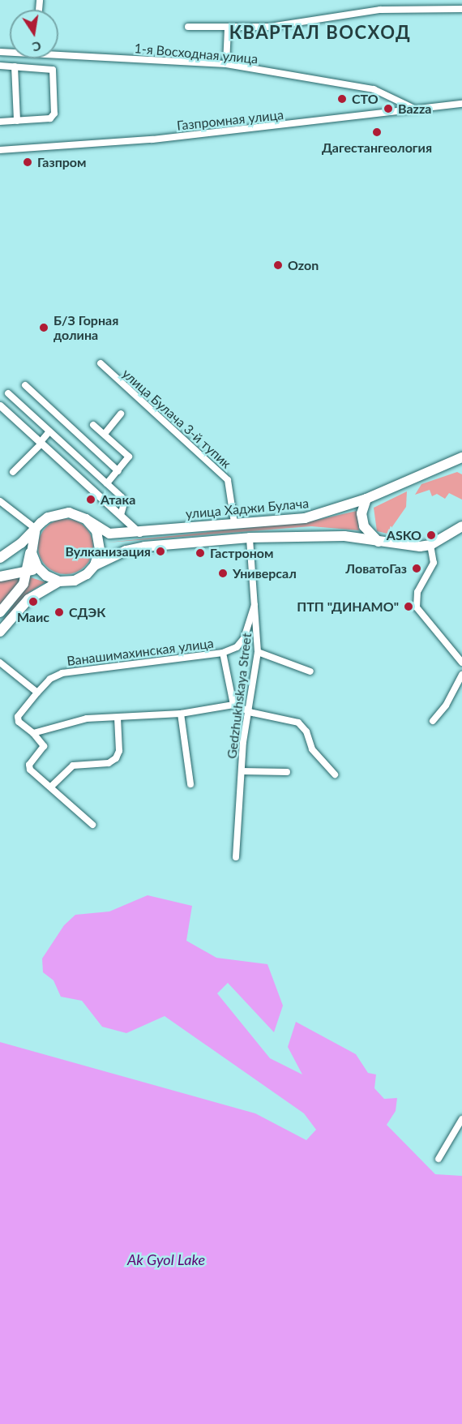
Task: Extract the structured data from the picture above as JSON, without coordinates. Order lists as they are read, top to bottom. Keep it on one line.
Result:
{"streets":{"main road":["улица Хаджи Булача"],"street":["1-я Восходная улица","Газпромная улица","улица Булача 3-й тупик","Ванашимахинская улица","Gedzhukhskaya Street"]},"crossings":[["1-я Восходная улица","Газпромная улица"],["улица Булача 3-й тупик","улица Хаджи Булача"],["Ванашимахинская улица","Gedzhukhskaya Street"]],"districts":["КВАРТАЛ ВОСХОД"],"water":["Ak Gyol Lake"],"places":["СТО","Bazza","Дагестангеология","Газпром","Ozon","Б/З Горная долина","Атака","ASKO","Вулканизация","Гастроном","ЛоватоГаз","Универсал","Маис","ПТП \"ДИНАМО\"","СДЭК"],"north":"bottom"}
